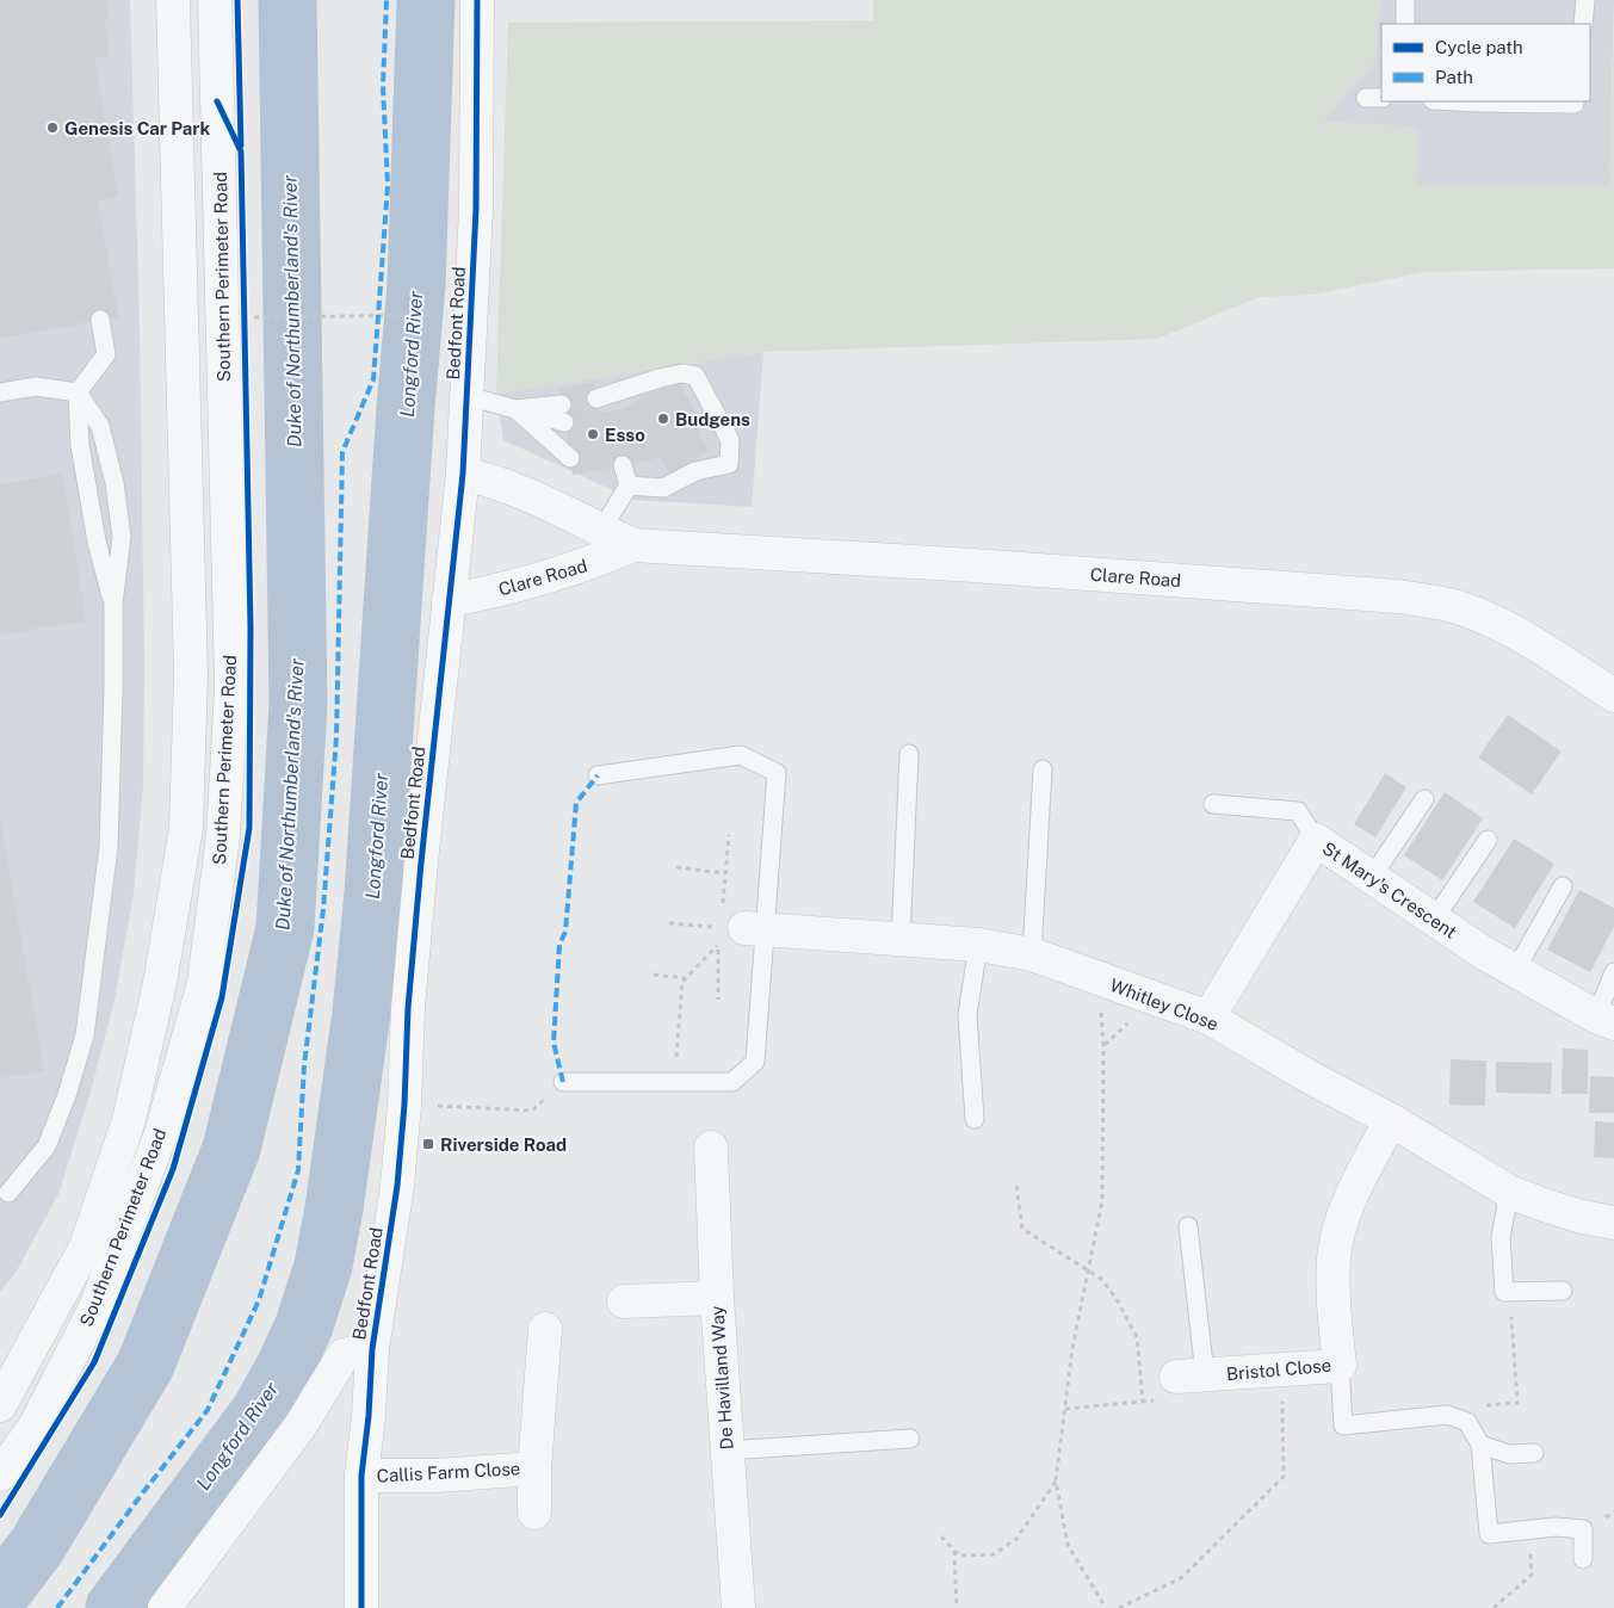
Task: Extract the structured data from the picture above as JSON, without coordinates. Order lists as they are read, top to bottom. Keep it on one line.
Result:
{"streets":{"street":["Southern Perimeter Road","Bedfont Road","Clare Road","St Mary's Crescent","Whitley Close","Bristol Close","De Havilland Way","Callis Farm Close"]},"crossings":[["Bedfont Road","Clare Road"],["Bedfont Road","Callis Farm Close"],["St Mary's Crescent","Whitley Close"],["Whitley Close","Bristol Close"]],"water":["Duke of Northumberland's River","Longford River"],"places":{"other":["Genesis Car Park","Budgens","Esso"],"transit":["Riverside Road"]},"legend":["Cycle path","Path"]}
